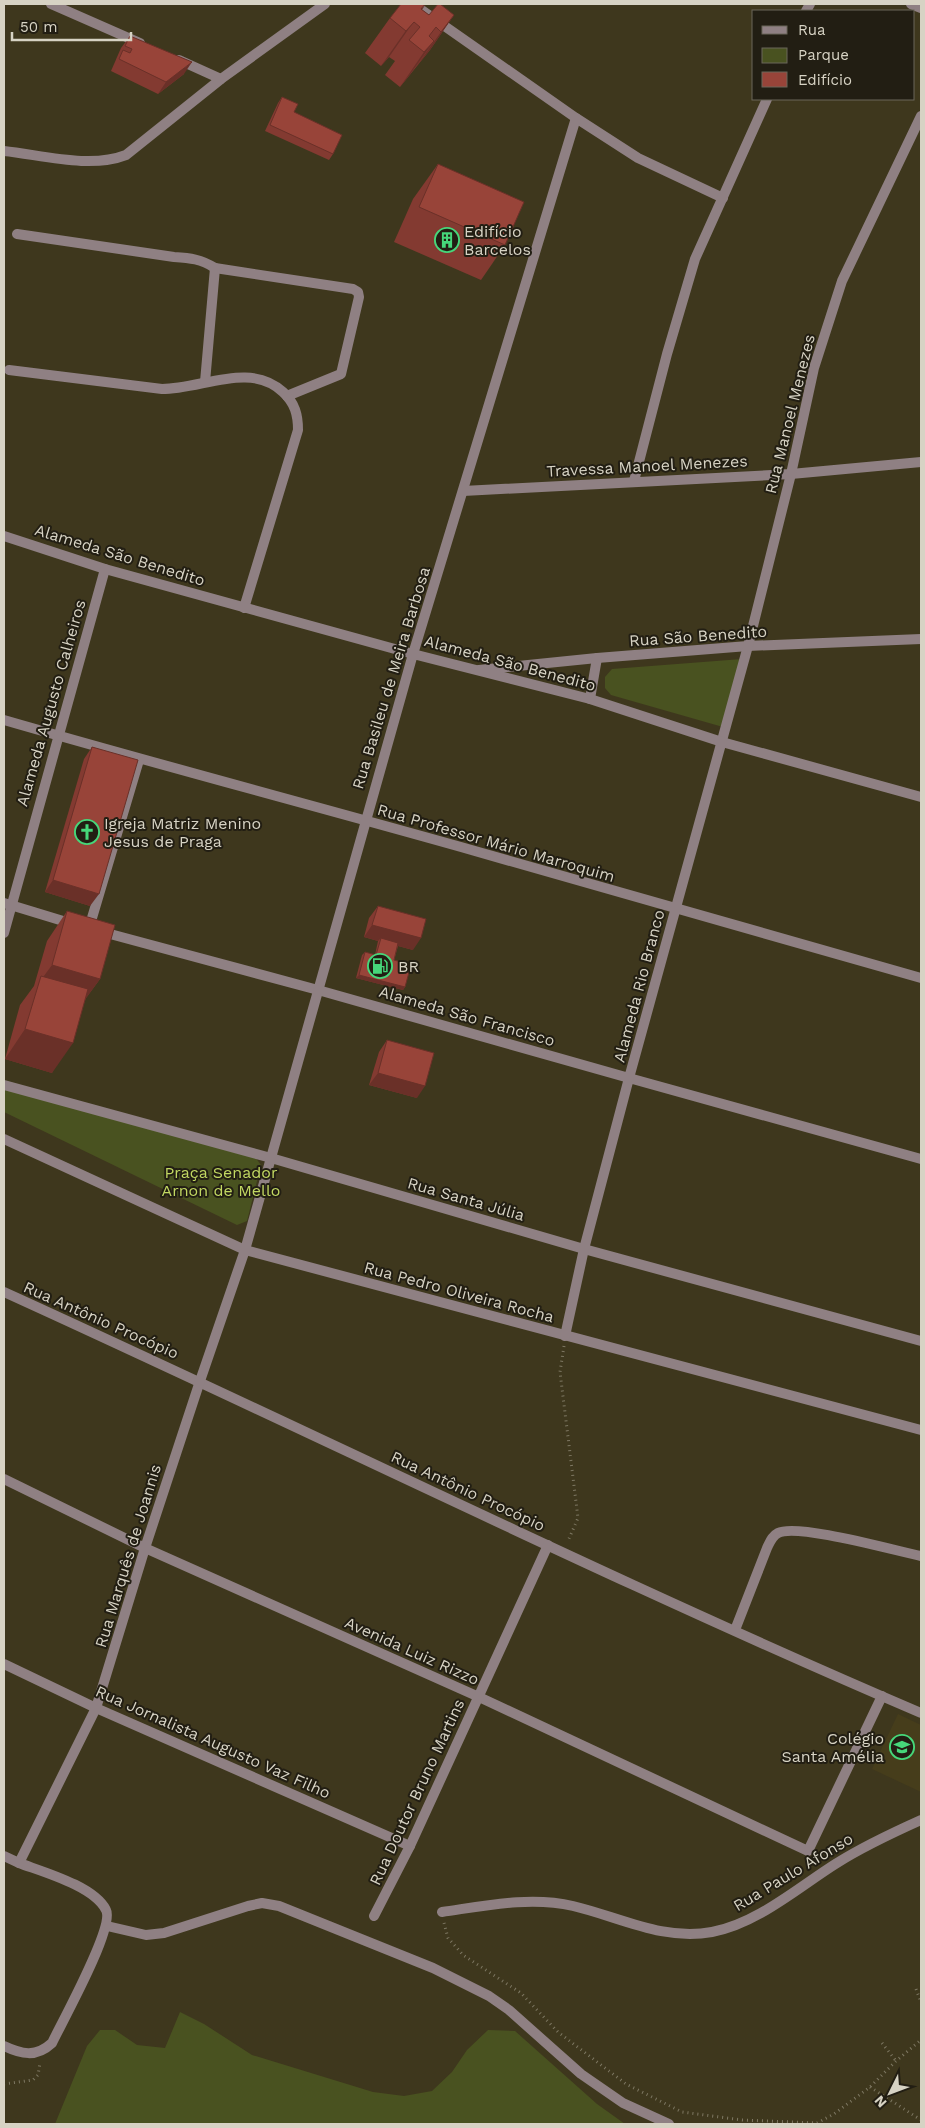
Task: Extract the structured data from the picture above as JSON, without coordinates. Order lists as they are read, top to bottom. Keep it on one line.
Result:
{"streets":{"street":["Rua Manoel Menezes","Travessa Manoel Menezes","Alameda São Benedito","Rua São Benedito","Rua Basileu de Meira Barbosa","Alameda Augusto Calheiros","Rua Professor Mário Marroquim","Alameda Rio Branco","Alameda São Francisco","Rua Santa Júlia","Rua Pedro Oliveira Rocha","Rua Antônio Procópio","Rua Marquês de Joannis","Avenida Luiz Rizzo","Rua Jornalista Augusto Vaz Filho","Rua Doutor Bruno Martins","Rua Paulo Afonso"]},"crossings":[["Rua Manoel Menezes","Travessa Manoel Menezes"],["Rua Manoel Menezes","Rua São Benedito"],["Rua Manoel Menezes","Alameda Rio Branco"],["Travessa Manoel Menezes","Rua Basileu de Meira Barbosa"],["Alameda São Benedito","Rua São Benedito"],["Alameda São Benedito","Rua Basileu de Meira Barbosa"],["Alameda São Benedito","Alameda Augusto Calheiros"],["Alameda São Benedito","Alameda Rio Branco"],["Rua São Benedito","Alameda Rio Branco"],["Rua Basileu de Meira Barbosa","Rua Professor Mário Marroquim"],["Rua Basileu de Meira Barbosa","Alameda São Francisco"],["Rua Basileu de Meira Barbosa","Rua Santa Júlia"],["Rua Basileu de Meira Barbosa","Rua Pedro Oliveira Rocha"],["Rua Basileu de Meira Barbosa","Rua Marquês de Joannis"],["Alameda Augusto Calheiros","Rua Professor Mário Marroquim"],["Alameda Augusto Calheiros","Alameda São Francisco"],["Rua Professor Mário Marroquim","Alameda Rio Branco"],["Alameda Rio Branco","Alameda São Francisco"],["Alameda Rio Branco","Rua Santa Júlia"],["Alameda Rio Branco","Rua Pedro Oliveira Rocha"],["Rua Pedro Oliveira Rocha","Rua Marquês de Joannis"],["Rua Antônio Procópio","Rua Marquês de Joannis"],["Rua Antônio Procópio","Avenida Luiz Rizzo"],["Rua Antônio Procópio","Rua Doutor Bruno Martins"],["Rua Marquês de Joannis","Avenida Luiz Rizzo"],["Rua Marquês de Joannis","Rua Jornalista Augusto Vaz Filho"],["Avenida Luiz Rizzo","Rua Doutor Bruno Martins"],["Rua Jornalista Augusto Vaz Filho","Rua Doutor Bruno Martins"]],"parks":["Praça Senador Arnon de Mello"],"places":{"building":["Edifício Barcelos"],"church":["Igreja Matriz Menino Jesus de Praga"],"fuel station":["BR"],"school or university":["Colégio Santa Amélia"]},"legend":["Rua","Parque","Edifício"],"scale_bar":"50 m","north":"bottom left"}
